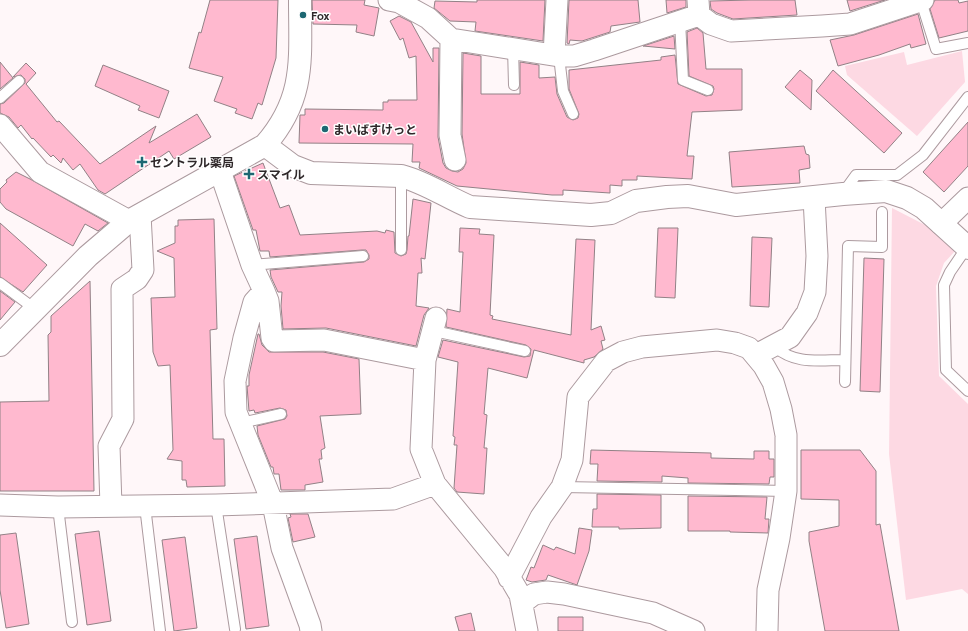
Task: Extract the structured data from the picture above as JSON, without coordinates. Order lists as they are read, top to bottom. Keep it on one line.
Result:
{"places":{"other":["Fox","まいばすけっと"],"health":["セントラル薬局","スマイル"]}}
